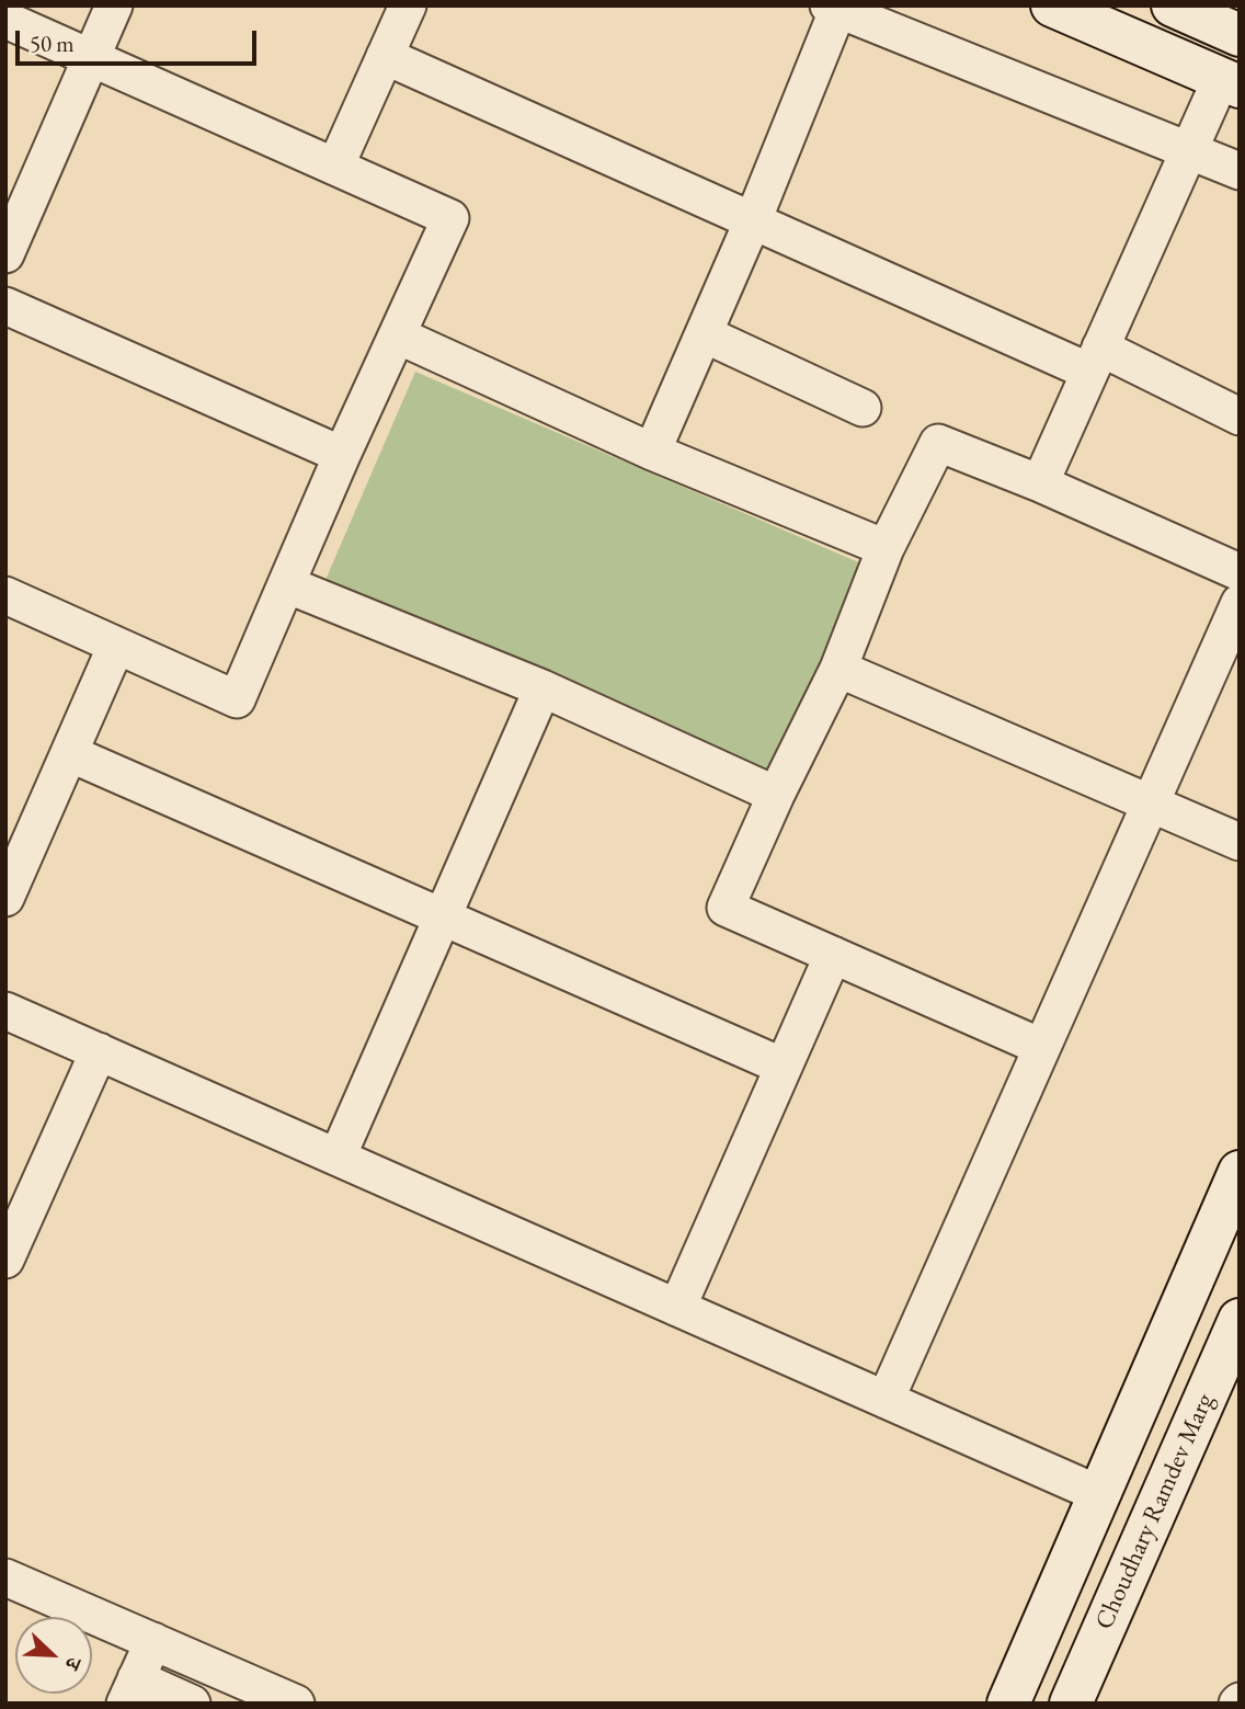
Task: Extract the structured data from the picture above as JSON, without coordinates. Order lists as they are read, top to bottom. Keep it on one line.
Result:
{"streets":{"street":["Choudhary Ramdev Marg"]},"scale_bar":"50 m","north":"bottom right"}
